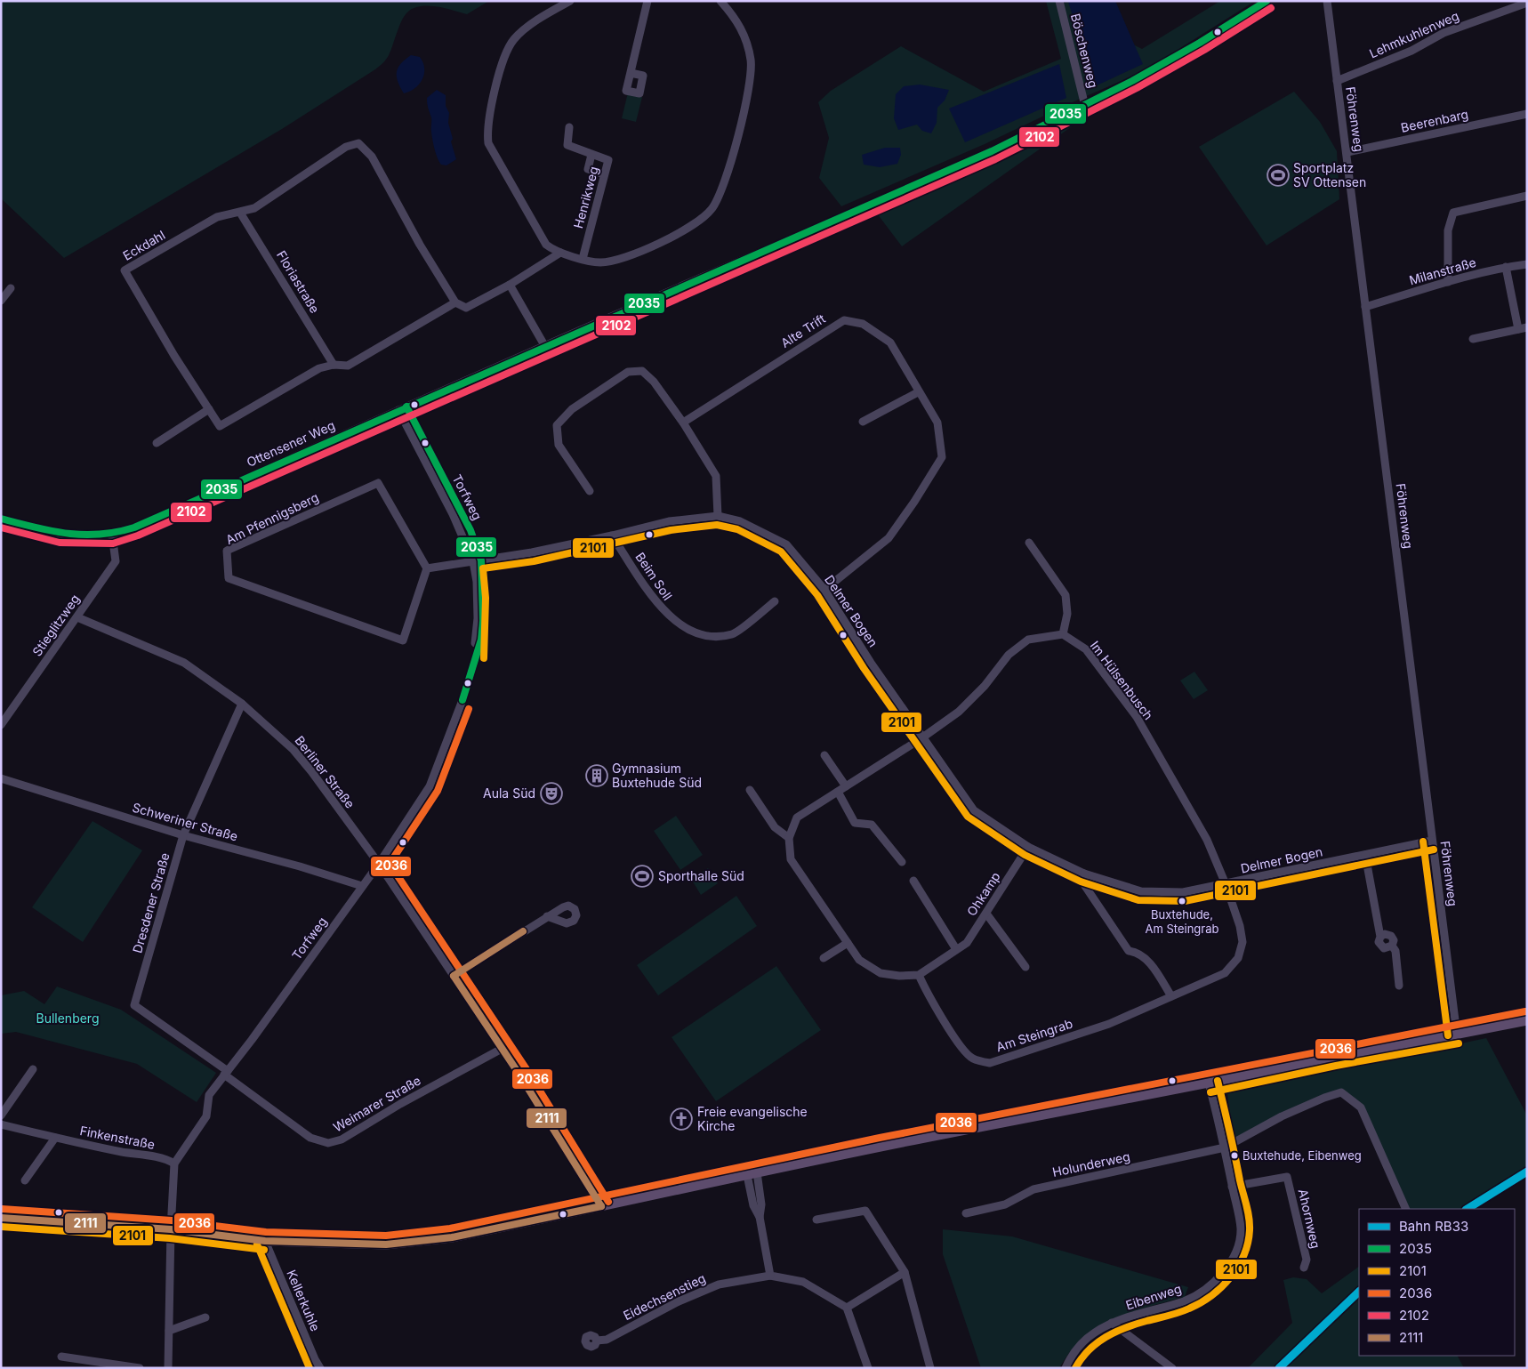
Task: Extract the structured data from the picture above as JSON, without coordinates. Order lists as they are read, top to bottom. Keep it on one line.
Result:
{"streets":{"street":["Lehmkuhlenweg","Böschenweg","Föhrenweg","Beerenbarg","Henrikweg","Eckdahl","Milanstraße","Floriastraße","Alte Trift","Ottensener Weg","Torfweg","Am Pfennigsberg","Beim Soll","Delmer Bogen","Stieglitzweg","Im Hülsenbusch","Berliner Straße","Schweriner Straße","Ohkamp","Dresdener Straße","Am Steingrab","Weimarer Straße","Finkenstraße","Holunderweg","Ahornweg","Eidechsenstieg","Eibenweg","Kellerkuhle"]},"crossings":[["Lehmkuhlenweg","Föhrenweg"],["Böschenweg","Ottensener Weg"],["Föhrenweg","Beerenbarg"],["Föhrenweg","Milanstraße"],["Föhrenweg","Delmer Bogen"],["Eckdahl","Floriastraße"],["Alte Trift","Delmer Bogen"],["Ottensener Weg","Torfweg"],["Ottensener Weg","Stieglitzweg"],["Torfweg","Delmer Bogen"],["Torfweg","Berliner Straße"],["Torfweg","Schweriner Straße"],["Torfweg","Dresdener Straße"],["Torfweg","Weimarer Straße"],["Torfweg","Finkenstraße"],["Beim Soll","Delmer Bogen"],["Delmer Bogen","Im Hülsenbusch"],["Delmer Bogen","Ohkamp"],["Delmer Bogen","Am Steingrab"],["Stieglitzweg","Berliner Straße"],["Im Hülsenbusch","Am Steingrab"],["Berliner Straße","Dresdener Straße"],["Berliner Straße","Weimarer Straße"],["Schweriner Straße","Dresdener Straße"],["Ohkamp","Am Steingrab"],["Dresdener Straße","Weimarer Straße"],["Holunderweg","Eibenweg"],["Ahornweg","Eibenweg"]],"parks":["Bullenberg"],"places":{"sports":["Sportplatz SV Ottensen","Sporthalle Süd"],"building":["Gymnasium Buxtehude Süd"],"theatre":["Aula Süd"],"other":["Buxtehude, Am Steingrab","Buxtehude, Eibenweg"],"church":["Freie evangelische Kirche"]},"lines":["transit line 2035","transit line 2102","transit line 2101","transit line 2036","transit line 2111","rail line RB33"],"legend":["Bahn RB33","2035","2101","2036","2102","2111"]}
